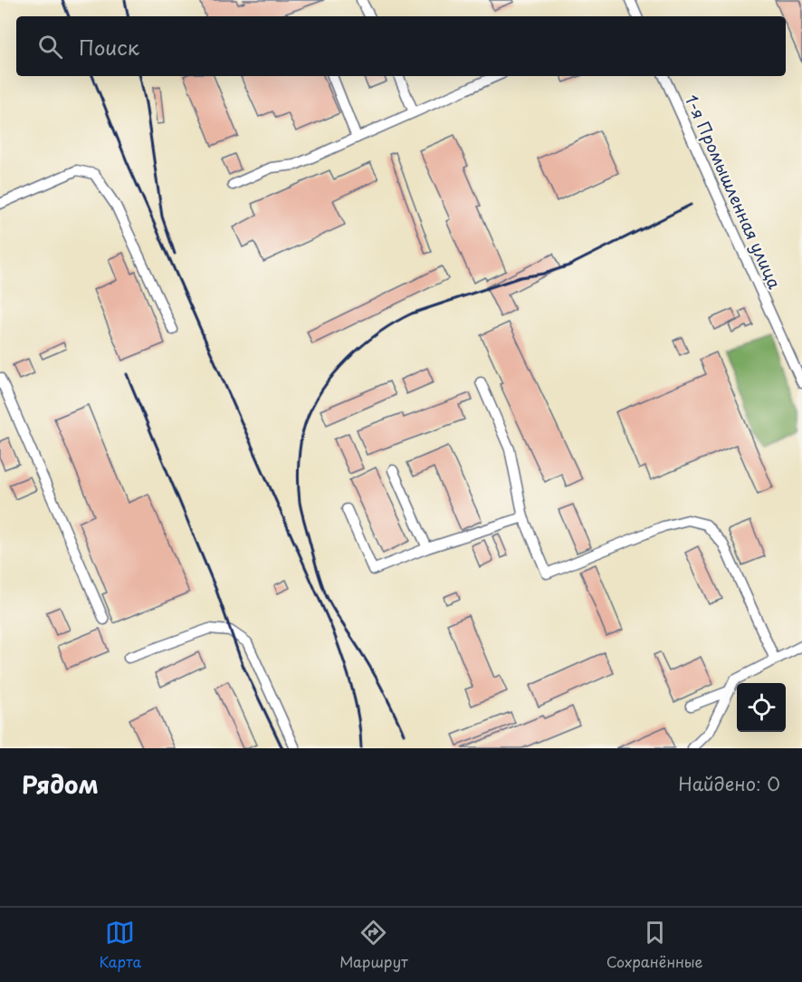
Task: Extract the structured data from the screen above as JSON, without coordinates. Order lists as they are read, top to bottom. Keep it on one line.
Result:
{"streets":{"street":["1-я Промышленная улица"]},"page":{"search":"Поиск","heading":["Рядом","Найдено: 0"],"nav":["Карта","Маршрут","Сохранённые"]}}
